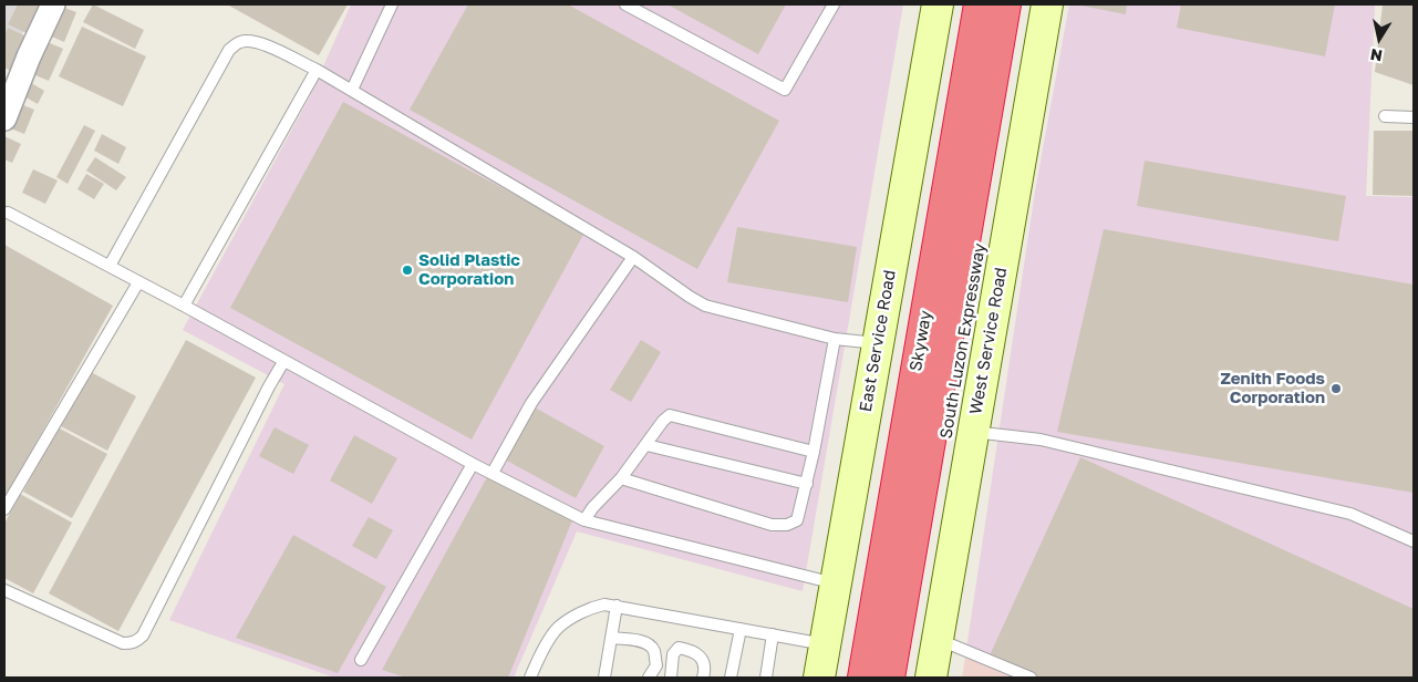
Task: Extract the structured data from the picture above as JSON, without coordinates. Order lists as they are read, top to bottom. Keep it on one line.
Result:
{"streets":{"highway":["Skyway","South Luzon Expressway"],"main road":["East Service Road","West Service Road"]},"places":["Solid Plastic Corporation","Zenith Foods Corporation"],"north":"bottom"}
